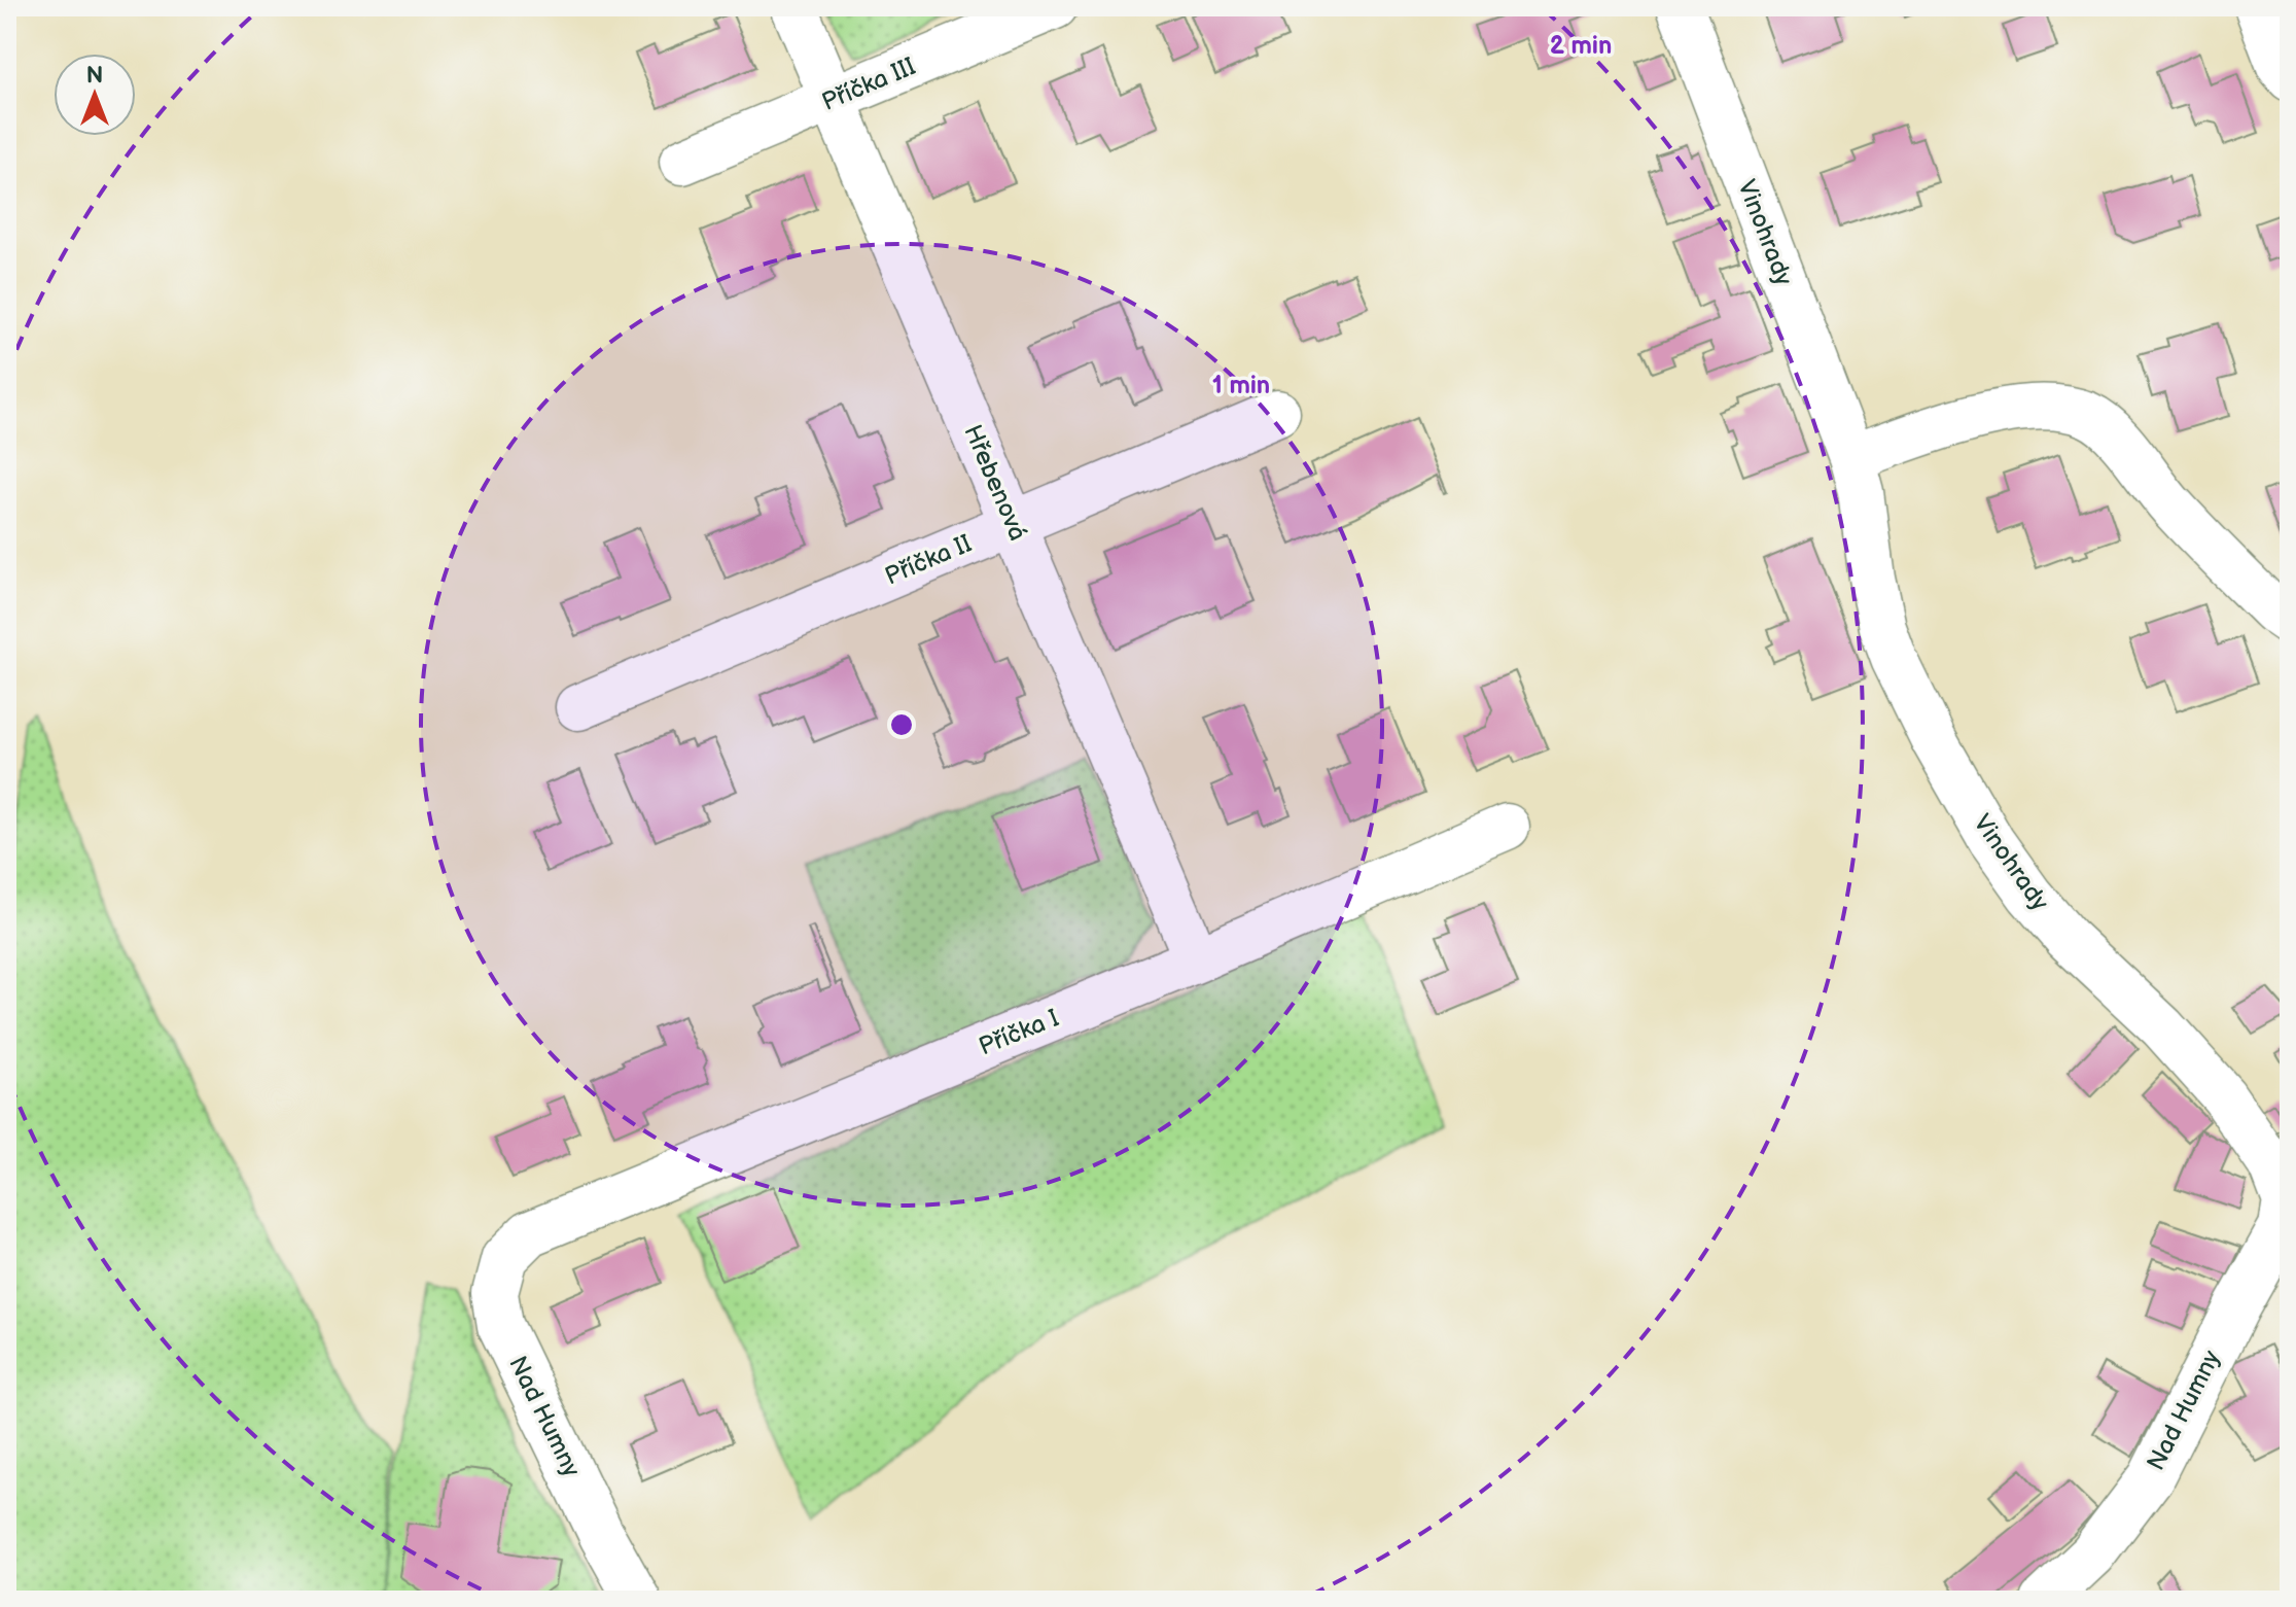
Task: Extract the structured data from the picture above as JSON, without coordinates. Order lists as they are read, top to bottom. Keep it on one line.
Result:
{"streets":{"street":["Příčka III","Vinohrady","Hřebenová","Příčka II","Příčka I","Nad Humny"]},"crossings":[["Příčka III","Hřebenová"],["Vinohrady","Nad Humny"],["Hřebenová","Příčka II"],["Hřebenová","Příčka I"],["Příčka I","Nad Humny"]],"north":"top","rings":["2 min","1 min"]}
